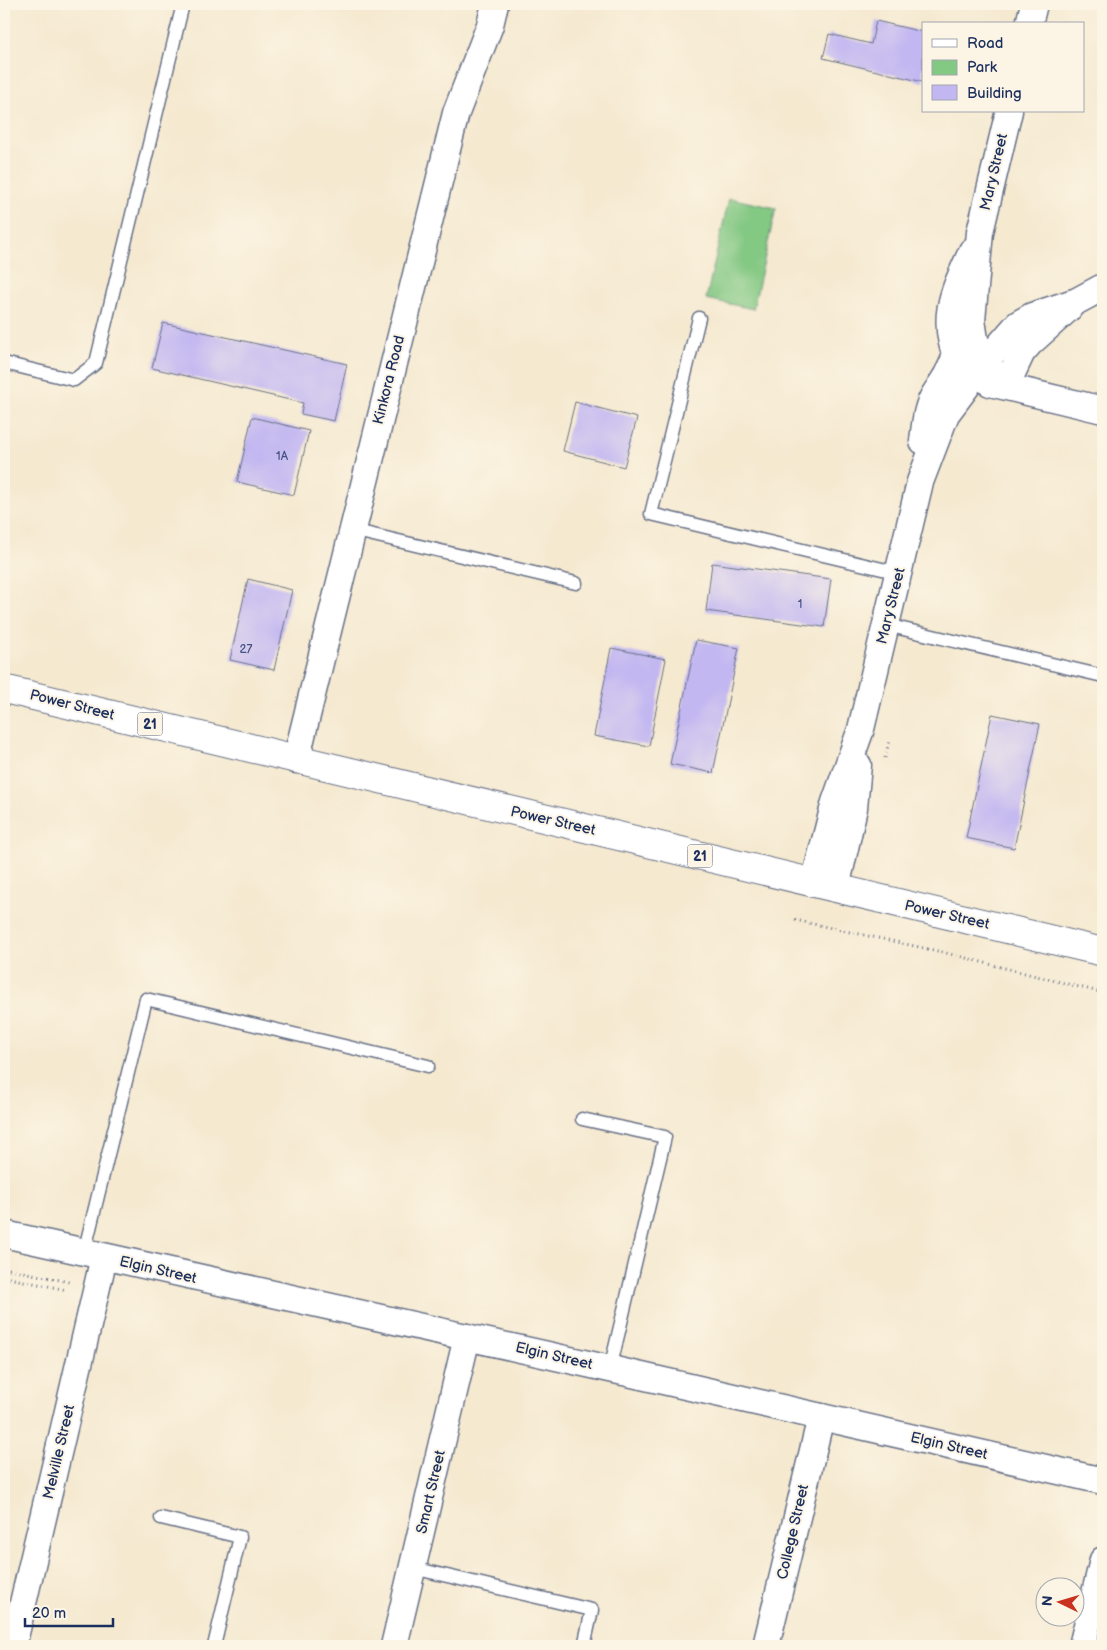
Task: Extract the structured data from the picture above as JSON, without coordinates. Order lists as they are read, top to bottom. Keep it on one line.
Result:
{"streets":{"main road":["Power Street","21"],"street":["Mary Street","Kinkora Road","Elgin Street","Melville Street","Smart Street","College Street"]},"crossings":[["Mary Street","Power Street"],["Kinkora Road","Power Street"],["Elgin Street","Melville Street"],["Elgin Street","Smart Street"],["Elgin Street","College Street"]],"house_numbers":["1A","1","27"],"legend":["Road","Park","Building"],"scale_bar":"20 m","north":"left"}
